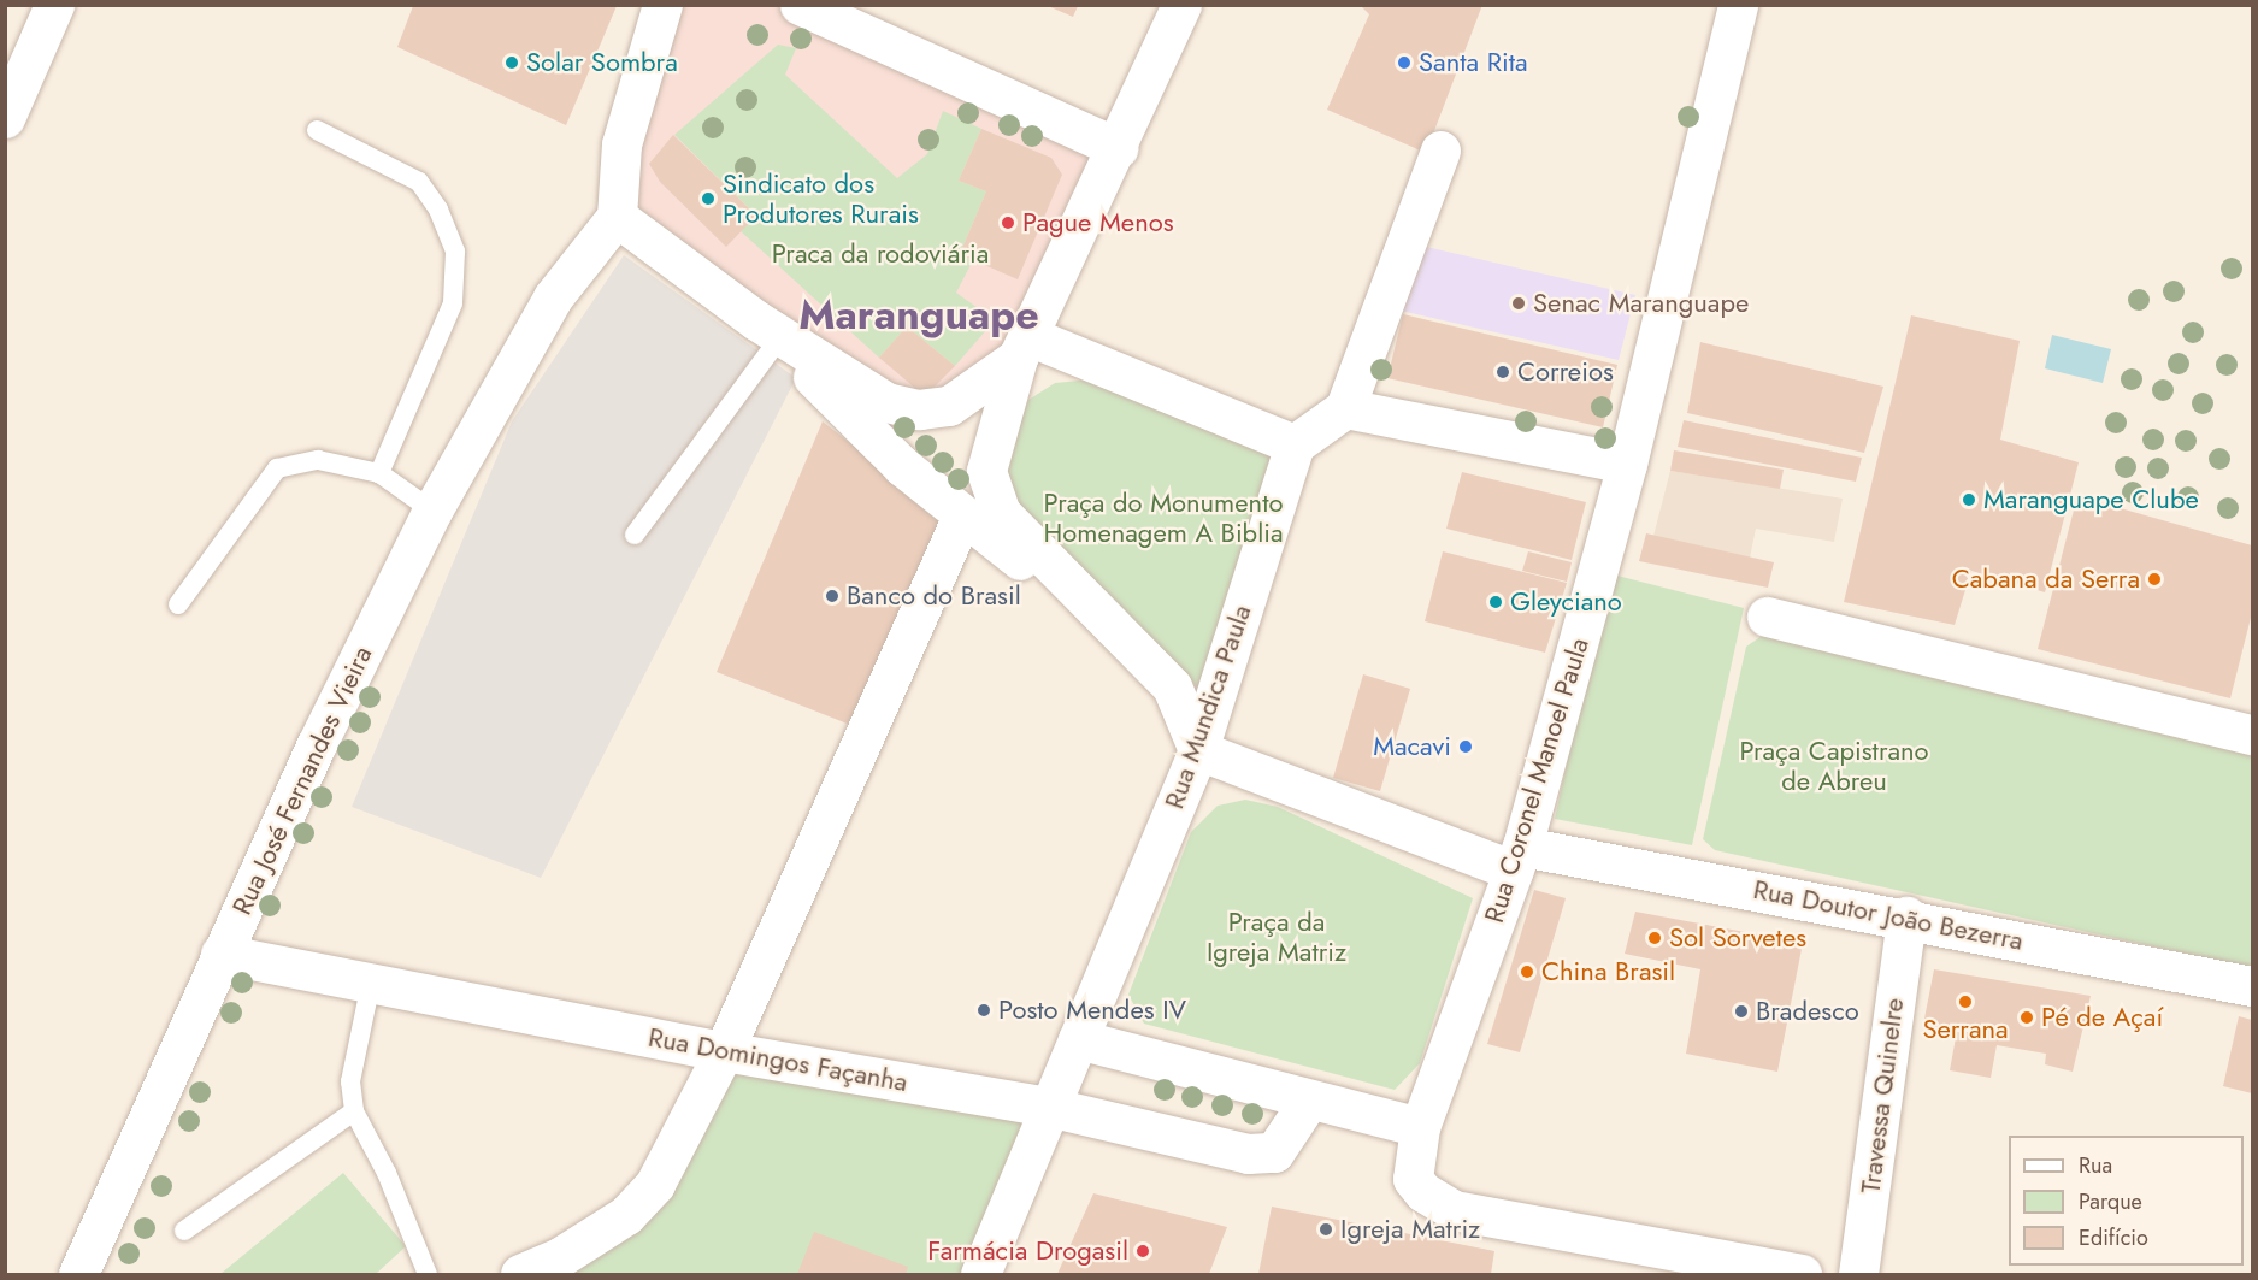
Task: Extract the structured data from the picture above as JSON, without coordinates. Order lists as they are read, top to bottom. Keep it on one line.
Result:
{"streets":{"street":["Rua Mundica Paula","Rua José Fernandes Vieira","Rua Coronel Manoel Paula","Rua Doutor João Bezerra","Rua Domingos Façanha","Travessa Quinelre"]},"crossings":[["Rua Mundica Paula","Rua Doutor João Bezerra"],["Rua Mundica Paula","Rua Domingos Façanha"],["Rua José Fernandes Vieira","Rua Domingos Façanha"],["Rua Coronel Manoel Paula","Rua Doutor João Bezerra"],["Rua Doutor João Bezerra","Travessa Quinelre"]],"districts":["Maranguape"],"parks":["Praca da rodoviária","Praça do Monumento Homenagem A Biblia","Praça Capistrano de Abreu","Praça da Igreja Matriz"],"places":["Solar Sombra","Santa Rita","Sindicato dos Produtores Rurais","Pague Menos","Senac Maranguape","Correios","Maranguape Clube","Cabana da Serra","Banco do Brasil","Gleyciano","Macavi","Sol Sorvetes","China Brasil","Serrana","Posto Mendes IV","Bradesco","Pé de Açaí","Igreja Matriz","Farmácia Drogasil"],"legend":["Rua","Parque","Edifício"]}
